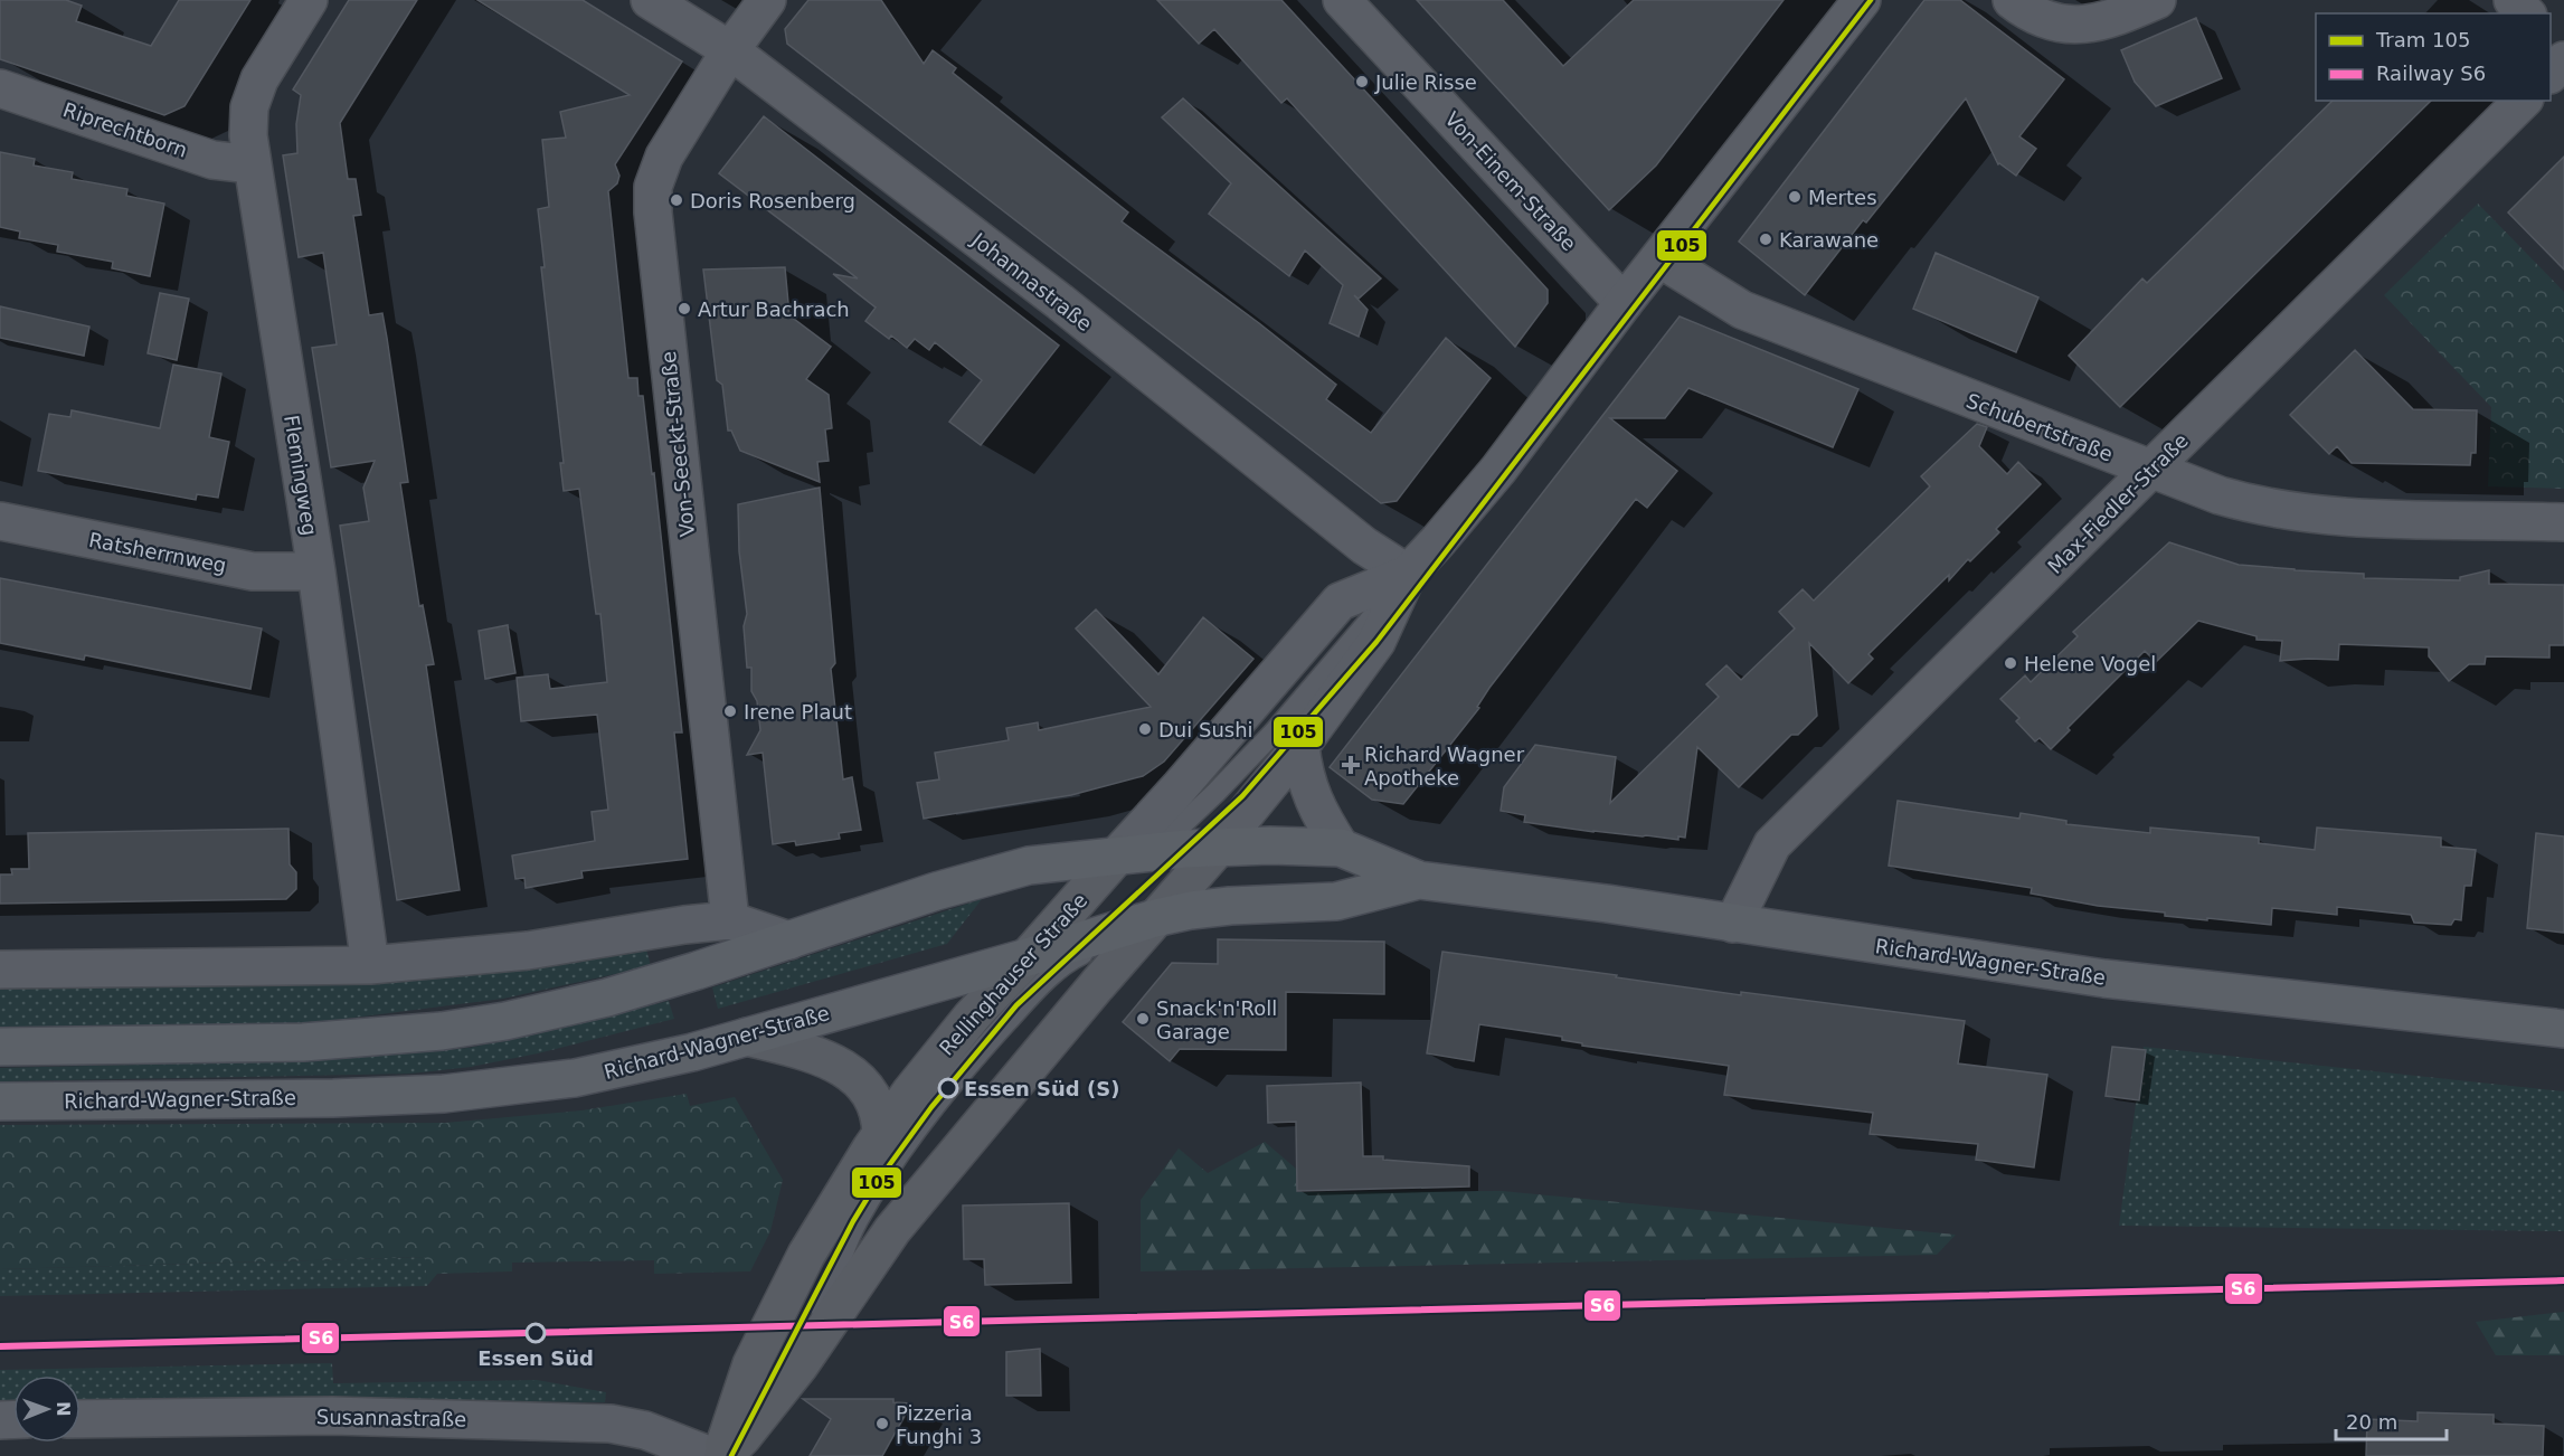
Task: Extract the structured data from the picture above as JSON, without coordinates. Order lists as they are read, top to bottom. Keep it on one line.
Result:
{"streets":{"main road":["Richard-Wagner-Straße","Rellinghauser Straße"],"street":["Riprechtborn","Von-Einem-Straße","Johannastraße","Schubertstraße","Von-Seeckt-Straße","Flemingweg","Max-Fiedler-Straße","Ratsherrnweg","Susannastraße"]},"crossings":[["Riprechtborn","Flemingweg"],["Von-Einem-Straße","Rellinghauser Straße"],["Johannastraße","Von-Seeckt-Straße"],["Johannastraße","Rellinghauser Straße"],["Schubertstraße","Max-Fiedler-Straße"],["Schubertstraße","Rellinghauser Straße"],["Flemingweg","Ratsherrnweg"],["Max-Fiedler-Straße","Richard-Wagner-Straße"],["Richard-Wagner-Straße","Rellinghauser Straße"]],"places":{"other":["Julie Risse","Mertes","Doris Rosenberg","Karawane","Artur Bachrach","Helene Vogel","Irene Plaut","Dui Sushi","Snack'n'Roll Garage","Essen Süd (S)","Essen Süd","Pizzeria Funghi 3"],"health":["Richard Wagner Apotheke"]},"lines":["tram line 105","rail line S6"],"legend":["Tram 105","Railway S6"],"scale_bar":"20 m","north":"right"}
